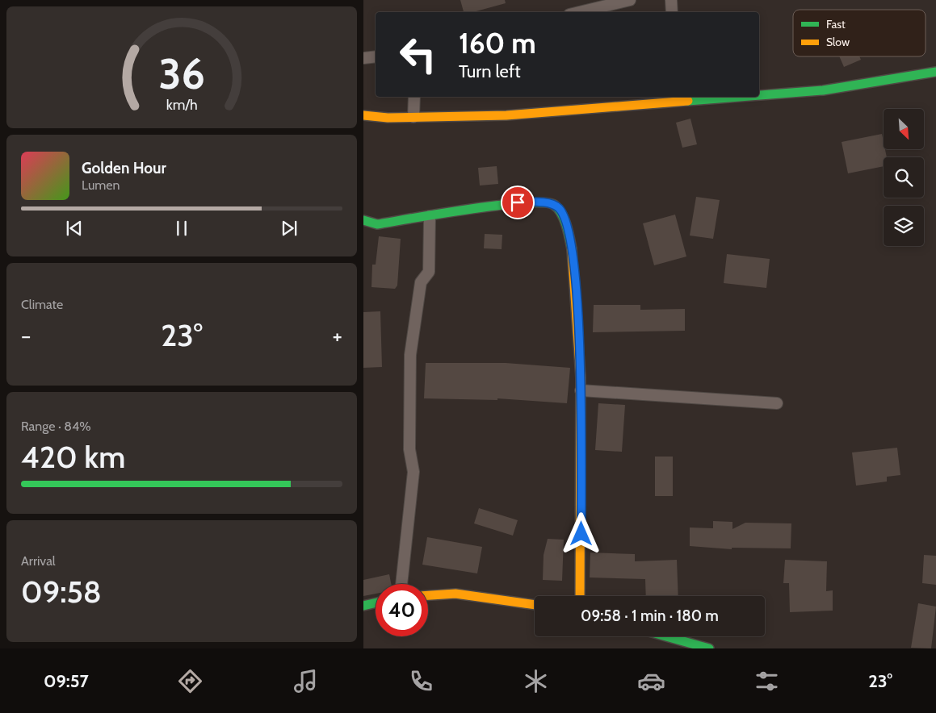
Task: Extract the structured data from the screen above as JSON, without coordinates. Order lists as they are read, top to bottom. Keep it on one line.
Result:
{"legend":["Fast","Slow"],"north":"bottom right","page":{"turn":["160 m","Turn left"],"song":["Golden Hour","Lumen"],"tile":["Climate",["Range · 84%","420 km"],["Arrival","09:58"]],"heat":["−","23°","+"],"limit":"40","trip":"09:58 · 1 min · 180 m","tabs":["09:57","23°"],"gauge":["36","km/h"]}}
